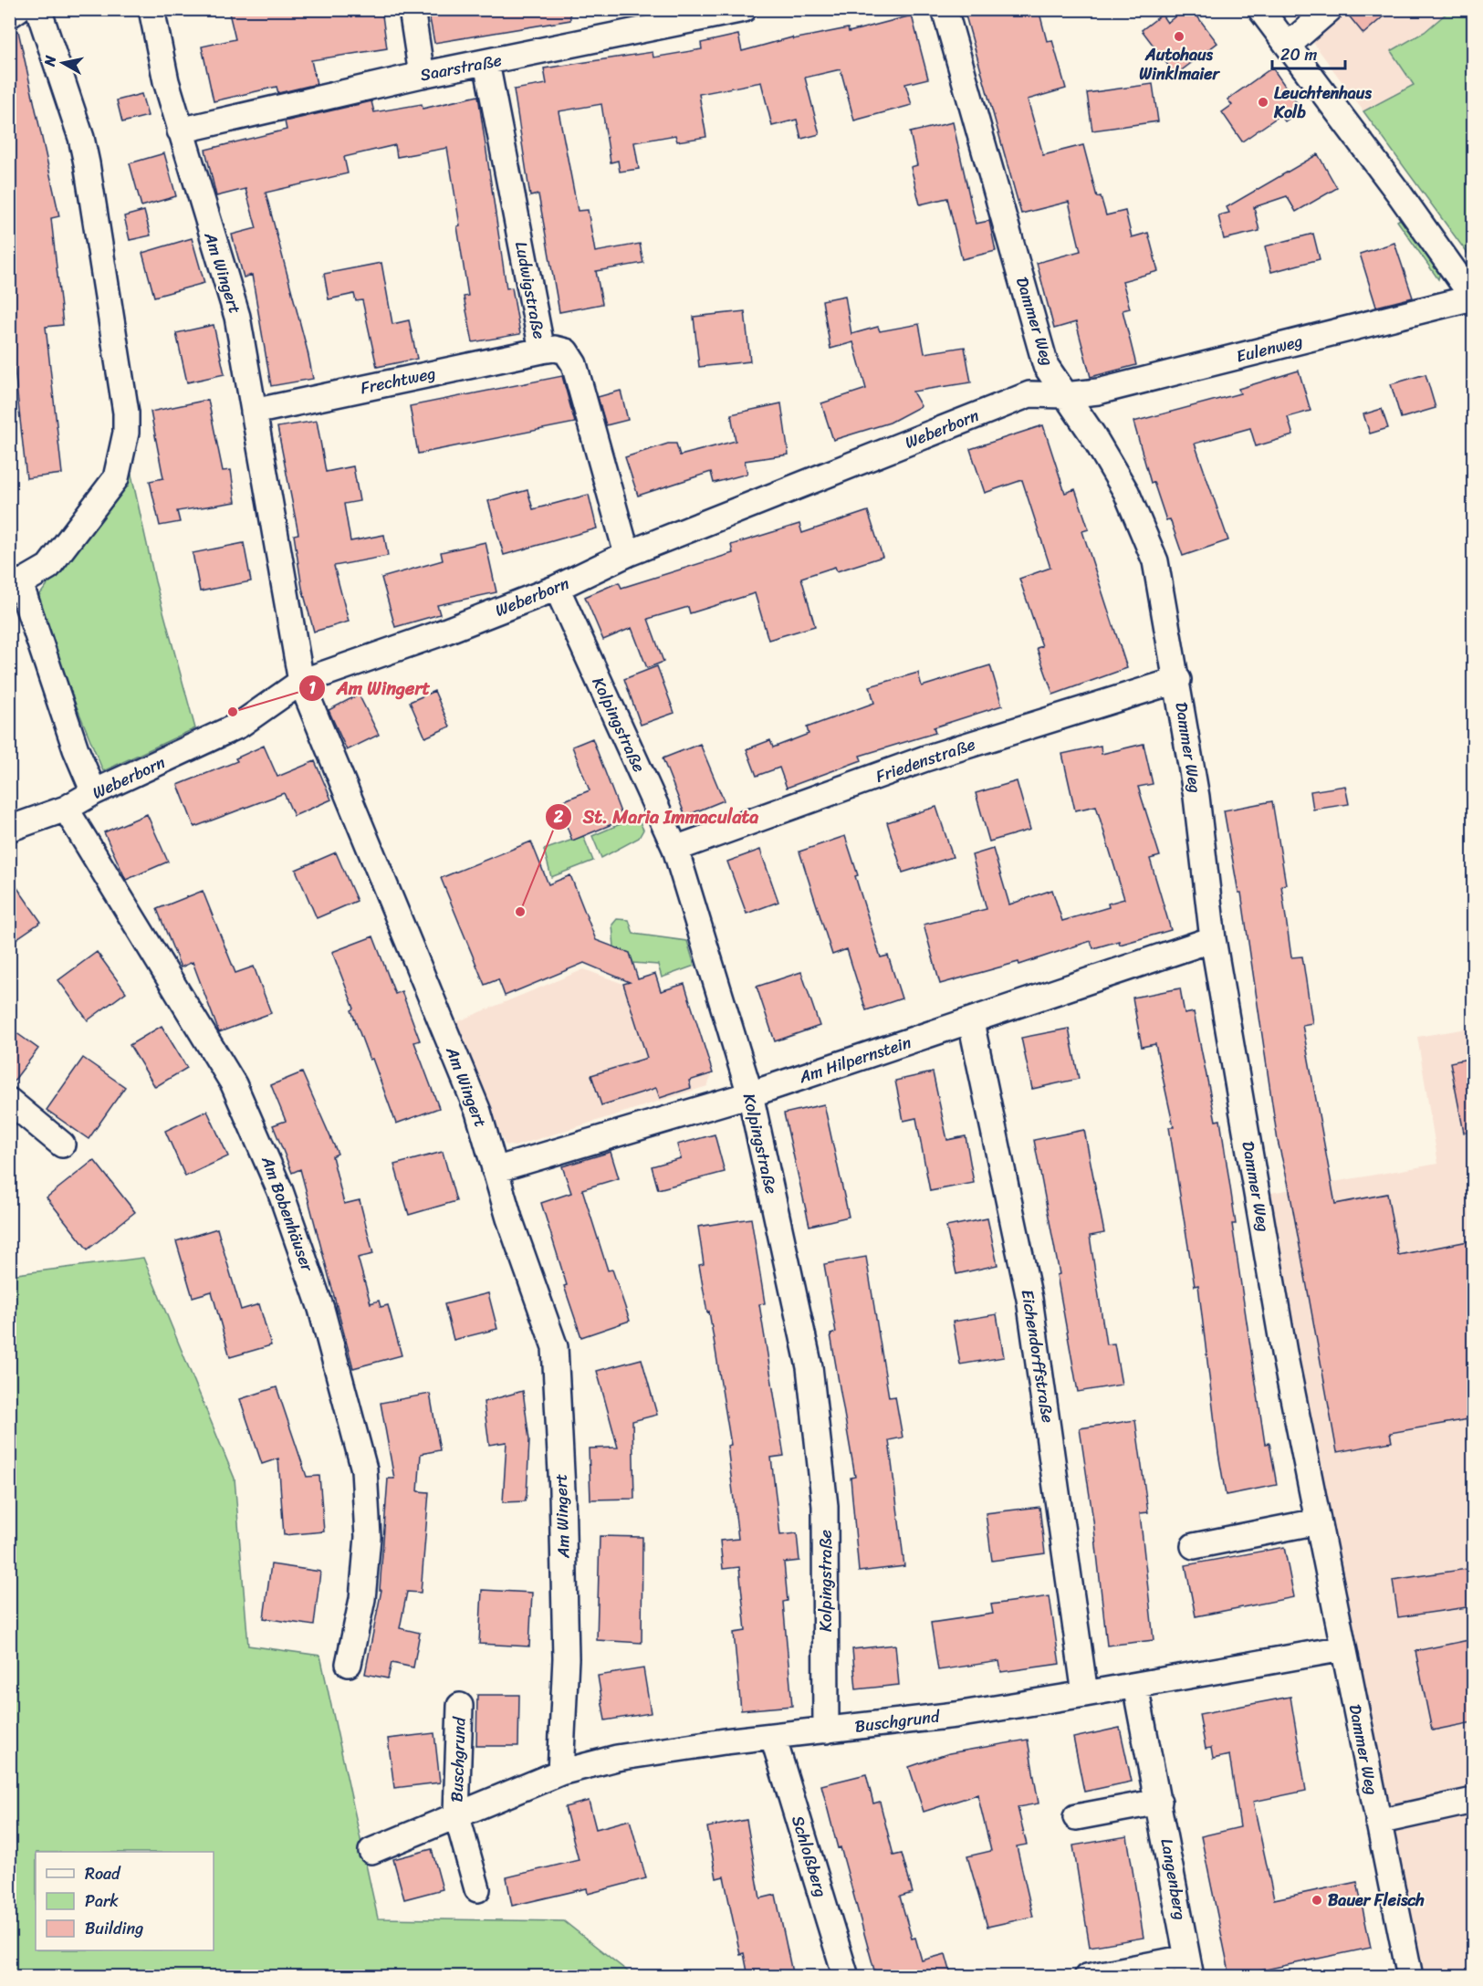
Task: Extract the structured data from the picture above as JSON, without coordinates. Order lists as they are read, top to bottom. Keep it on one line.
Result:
{"streets":{"street":["Saarstraße","Am Wingert","Ludwigstraße","Dammer Weg","Eulenweg","Frechtweg","Weberborn","Kolpingstraße","Friedenstraße","Am Hilpernstein","Am Bobenhäuser","Eichendorffstraße","Buschgrund","Schloßberg","Langenberg"]},"crossings":[["Saarstraße","Am Wingert"],["Saarstraße","Ludwigstraße"],["Am Wingert","Frechtweg"],["Am Wingert","Weberborn"],["Am Wingert","Am Hilpernstein"],["Am Wingert","Buschgrund"],["Ludwigstraße","Frechtweg"],["Ludwigstraße","Weberborn"],["Dammer Weg","Eulenweg"],["Dammer Weg","Weberborn"],["Dammer Weg","Friedenstraße"],["Dammer Weg","Am Hilpernstein"],["Dammer Weg","Buschgrund"],["Eulenweg","Weberborn"],["Weberborn","Kolpingstraße"],["Weberborn","Am Bobenhäuser"],["Kolpingstraße","Friedenstraße"],["Kolpingstraße","Am Hilpernstein"],["Kolpingstraße","Buschgrund"],["Am Hilpernstein","Eichendorffstraße"],["Eichendorffstraße","Buschgrund"],["Buschgrund","Schloßberg"],["Buschgrund","Langenberg"]],"places":["Autohaus Winklmaier","Leuchtenhaus Kolb","Am Wingert","St. Maria Immaculata","Bauer Fleisch"],"legend":["Road","Park","Building"],"scale_bar":"20 m","north":"left"}
